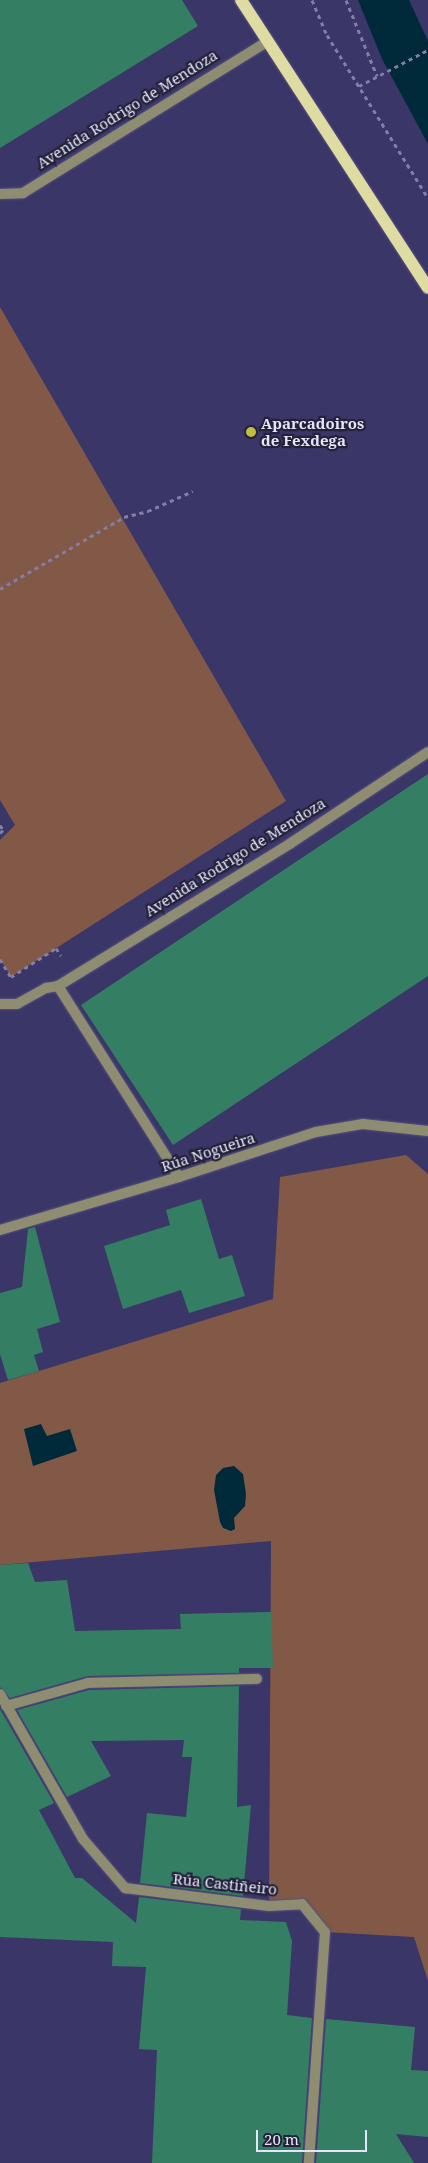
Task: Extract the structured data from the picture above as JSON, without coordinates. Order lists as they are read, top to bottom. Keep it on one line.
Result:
{"streets":{"street":["Avenida Rodrigo de Mendoza","Rúa Nogueira","Rúa Castiñeiro"]},"places":["Aparcadoiros de Fexdega"],"scale_bar":"20 m"}
